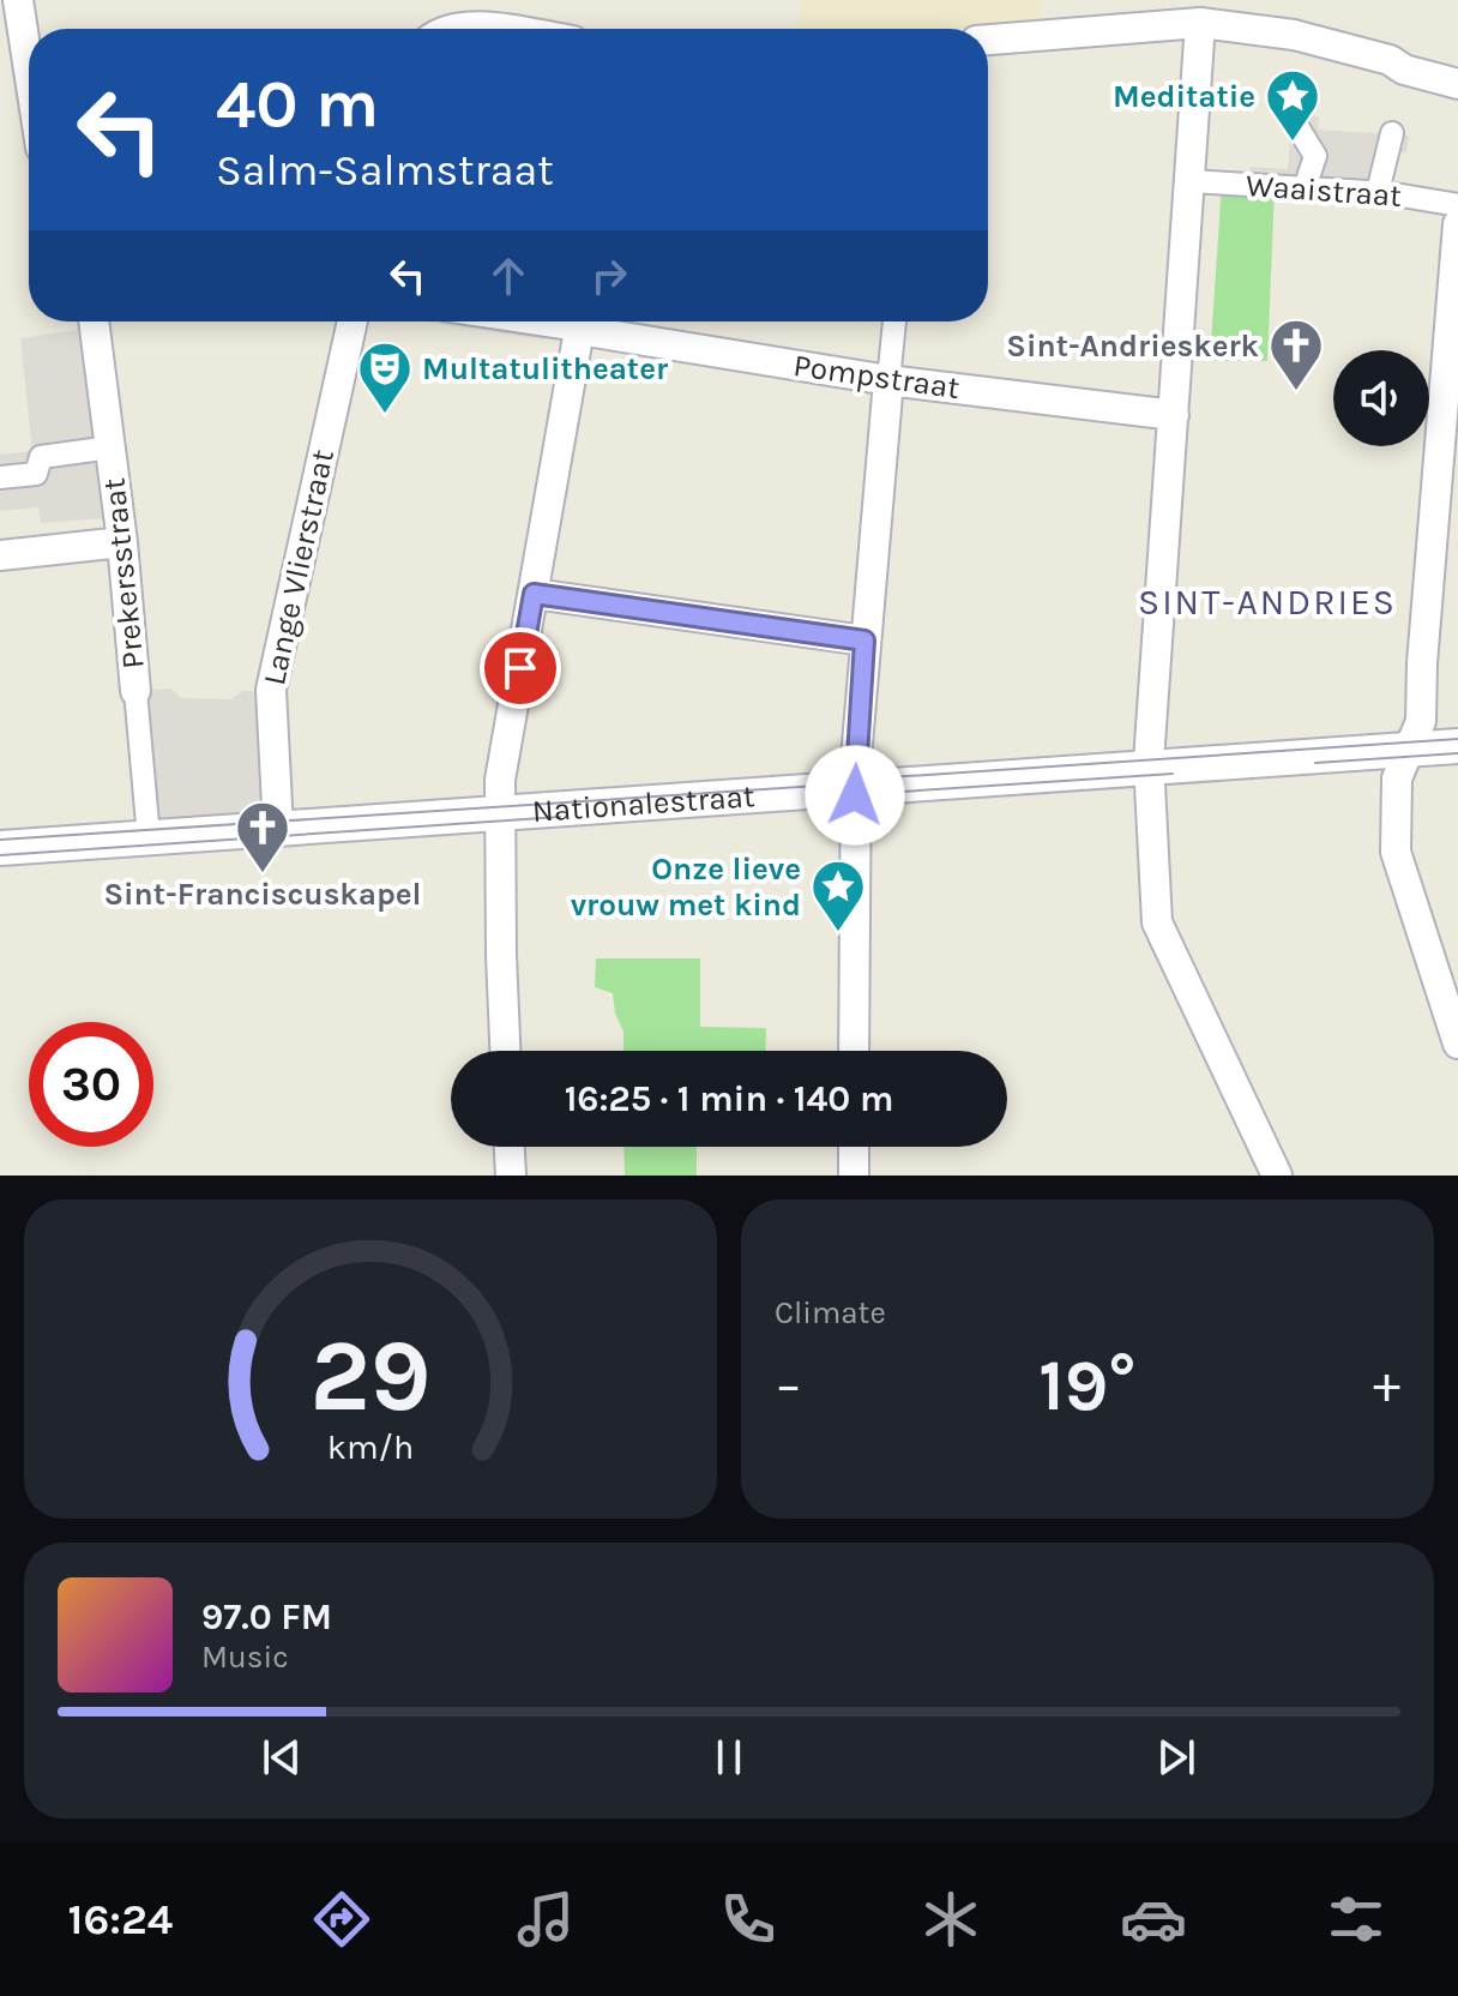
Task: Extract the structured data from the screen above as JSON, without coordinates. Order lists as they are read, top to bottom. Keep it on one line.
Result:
{"streets":{"street":["Waaistraat","Pompstraat","Lange Vlierstraat","Prekersstraat","Nationalestraat"]},"crossings":[["Lange Vlierstraat","Nationalestraat"],["Prekersstraat","Nationalestraat"]],"districts":["SINT-ANDRIES"],"places":{"place":["Meditatie","Onze lieve vrouw met kind"],"church":["Sint-Andrieskerk","Sint-Franciscuskapel"],"theatre":["Multatulitheater"]},"page":{"turn":["40 m","Salm-Salmstraat"],"limit":"30","trip":"16:25 · 1 min · 140 m","tile":"Climate","heat":["−","19°","+"],"song":["97.0 FM","Music"],"tabs":"16:24","gauge":["29","km/h"]}}
